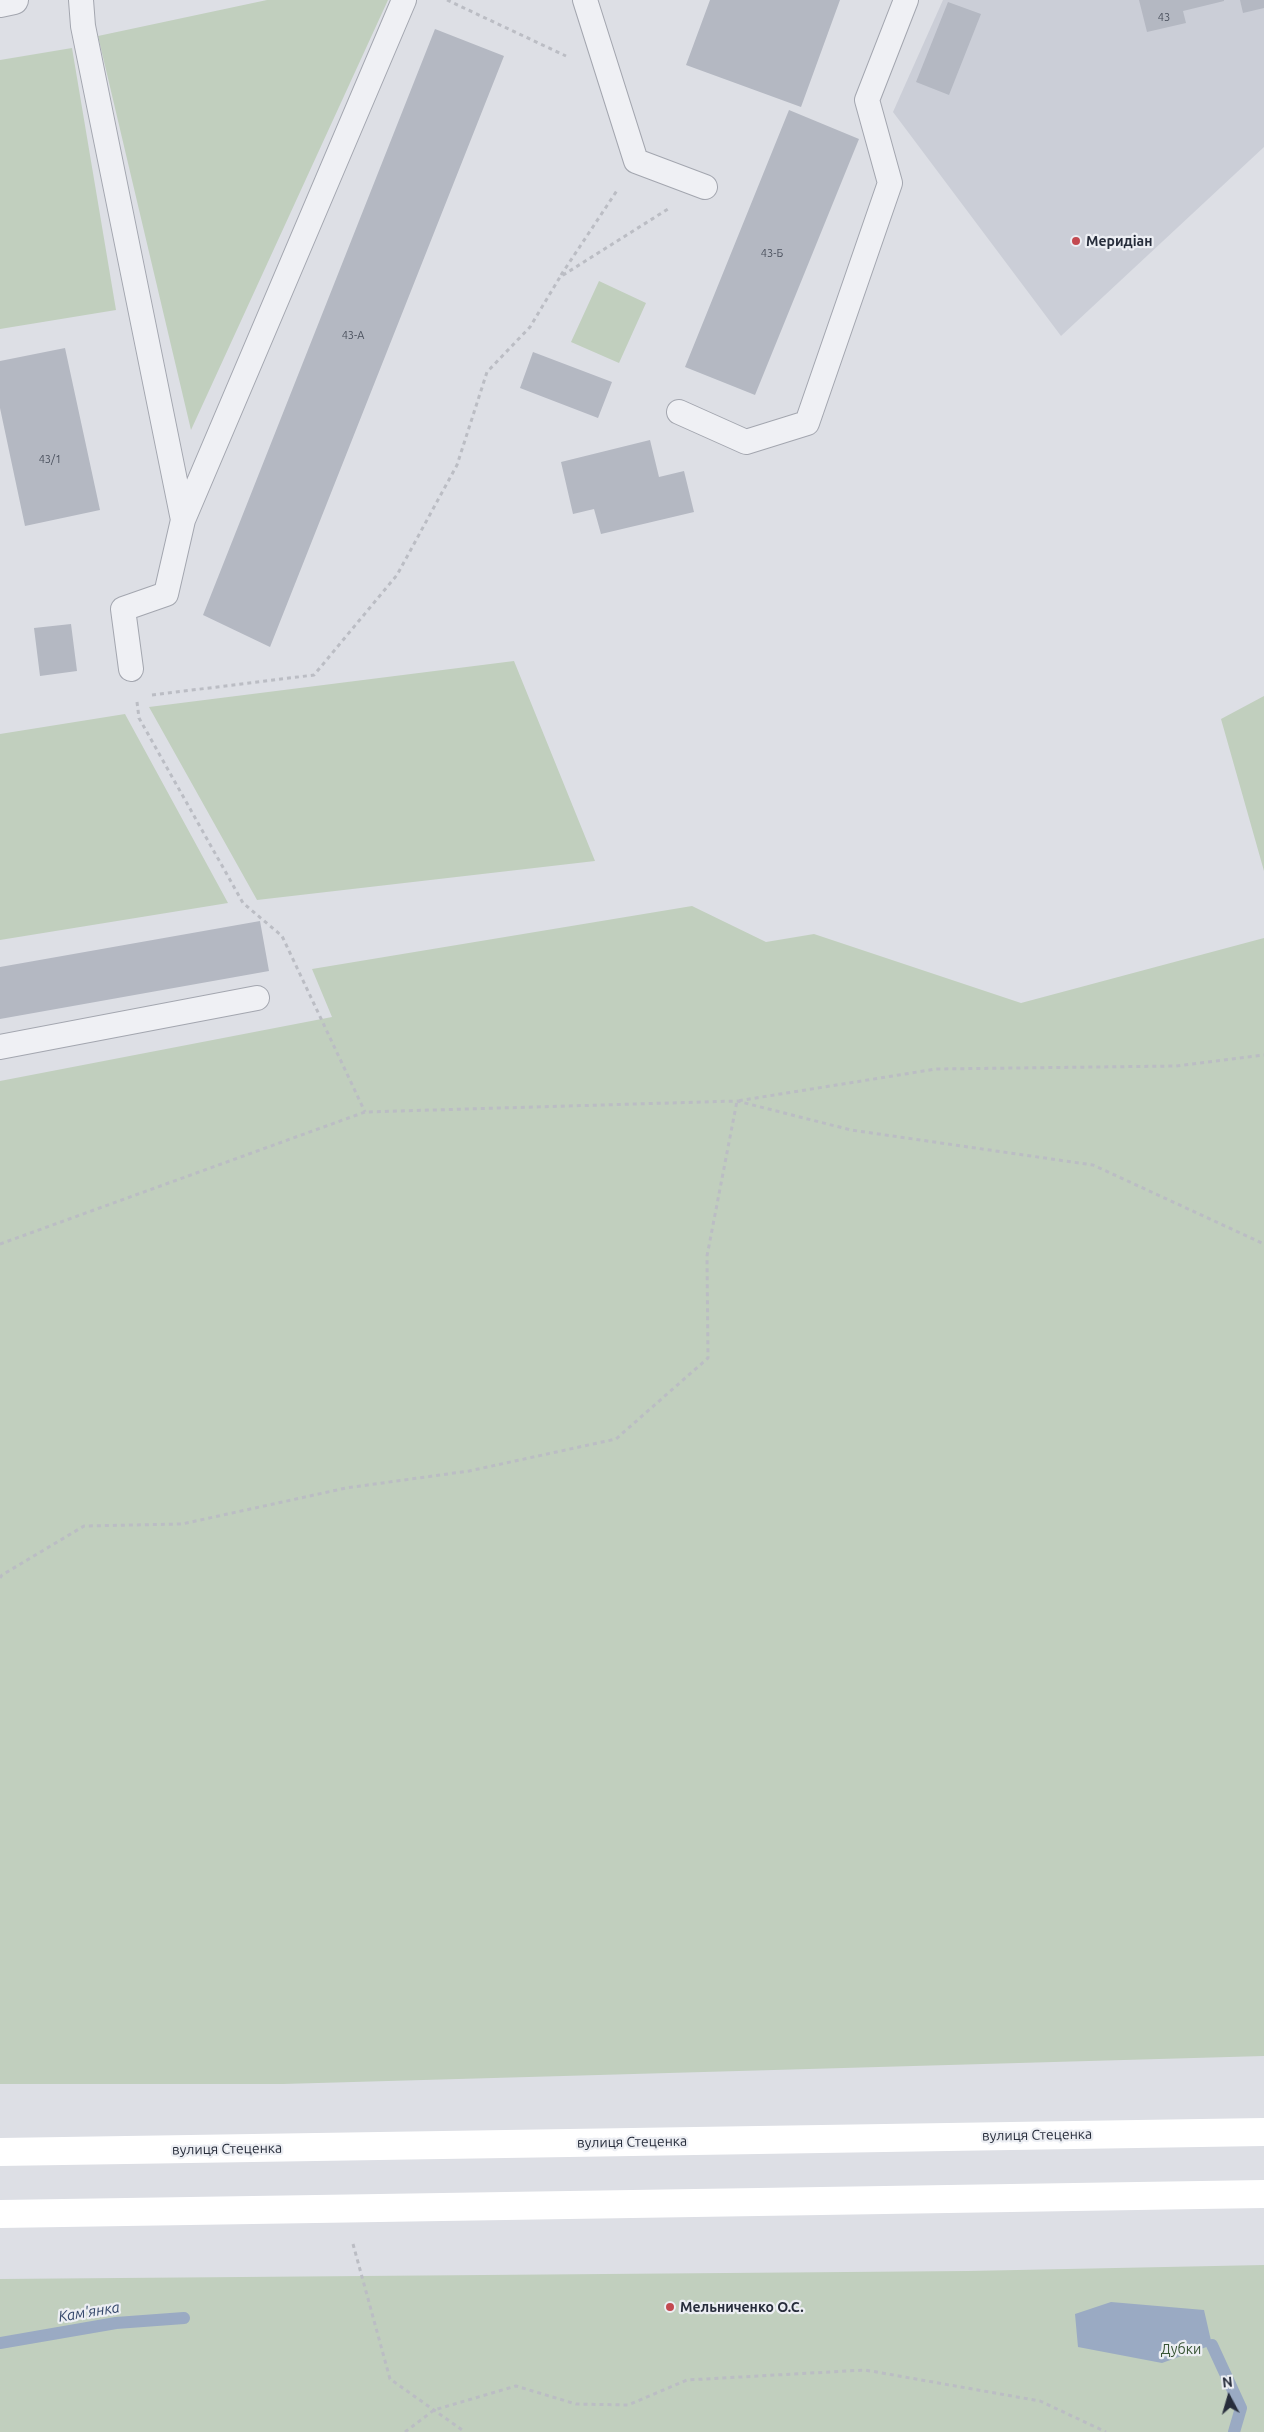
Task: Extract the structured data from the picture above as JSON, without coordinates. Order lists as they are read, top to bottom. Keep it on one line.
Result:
{"streets":{"main road":["вулиця Стеценка"]},"water":["Кам'янка"],"parks":["Дубки"],"places":["Меридіан","Мельниченко О.С."],"house_numbers":["43","43-Б","43-А","43/1"],"north":"top"}
